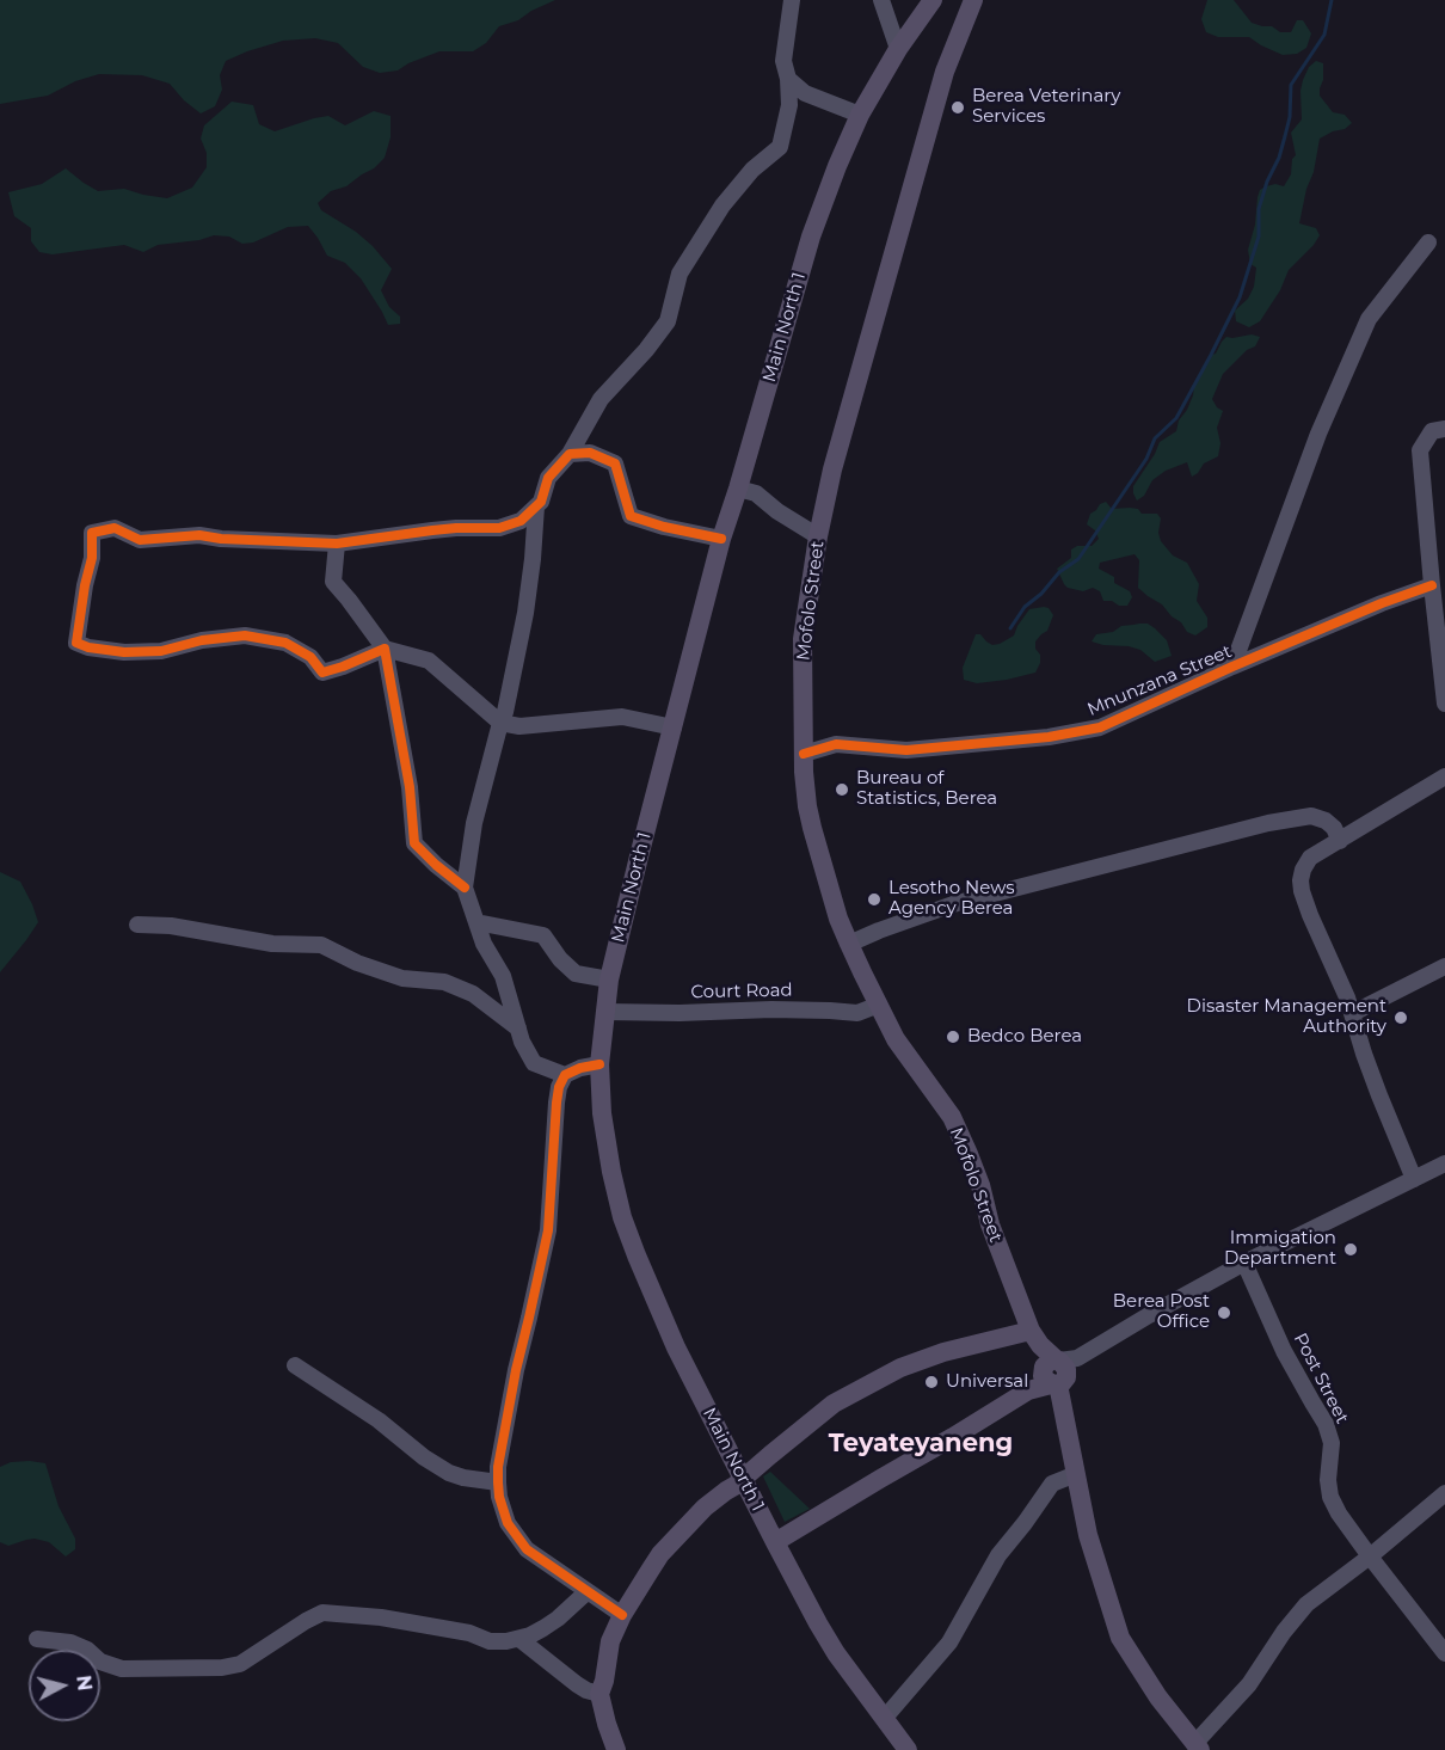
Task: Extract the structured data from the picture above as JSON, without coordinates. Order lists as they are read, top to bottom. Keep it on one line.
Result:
{"streets":{"main road":["Main North 1","Mofolo Street"],"street":["Mnunzana Street","Court Road","Post Street"]},"crossings":[["Main North 1","Court Road"],["Mofolo Street","Mnunzana Street"],["Mofolo Street","Court Road"]],"districts":["Teyateyaneng"],"places":["Berea Veterinary Services","Bureau of Statistics, Berea","Lesotho News Agency Berea","Disaster Management Authority","Bedco Berea","Immigation Department","Berea Post Office","Universal"],"north":"right"}
